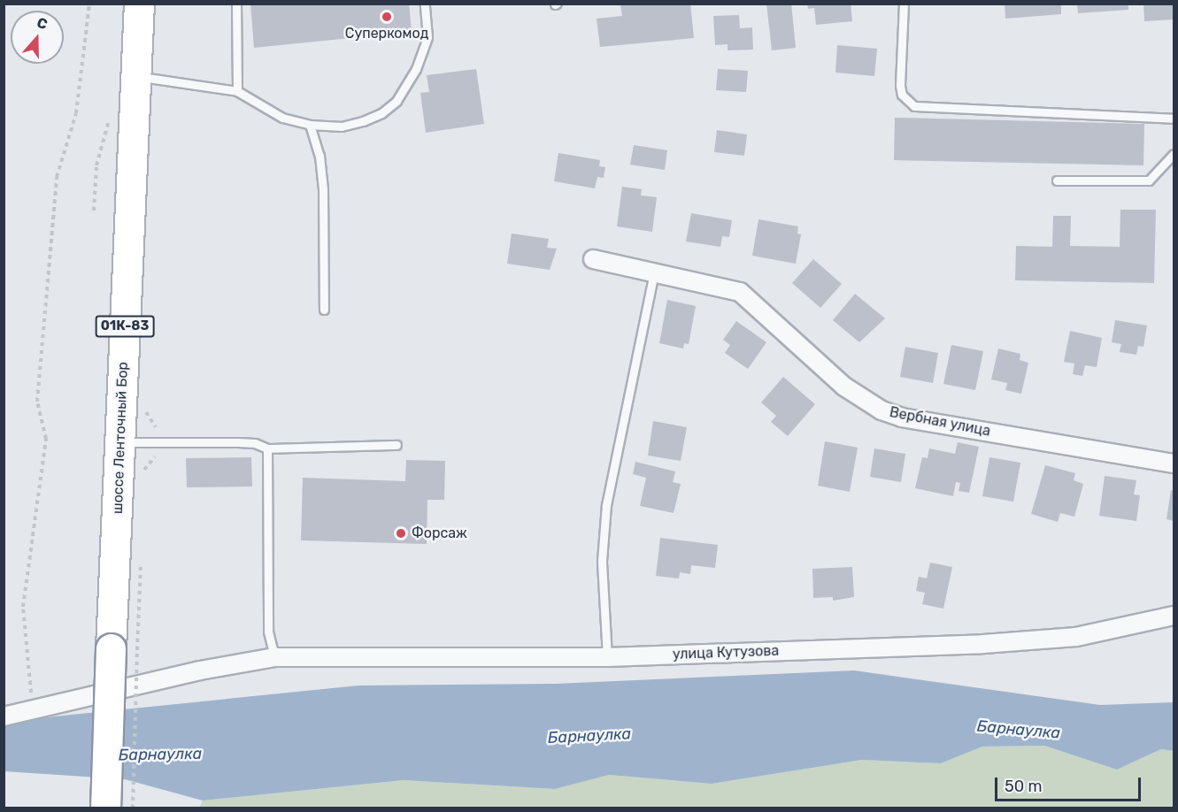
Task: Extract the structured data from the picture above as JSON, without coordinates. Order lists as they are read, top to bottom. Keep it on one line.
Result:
{"streets":{"highway":["01К-83","шоссе Ленточный Бор"],"street":["Вербная улица","улица Кутузова"]},"water":["Барнаулка"],"places":["Суперкомод","Форсаж"],"scale_bar":"50 m","north":"top"}
